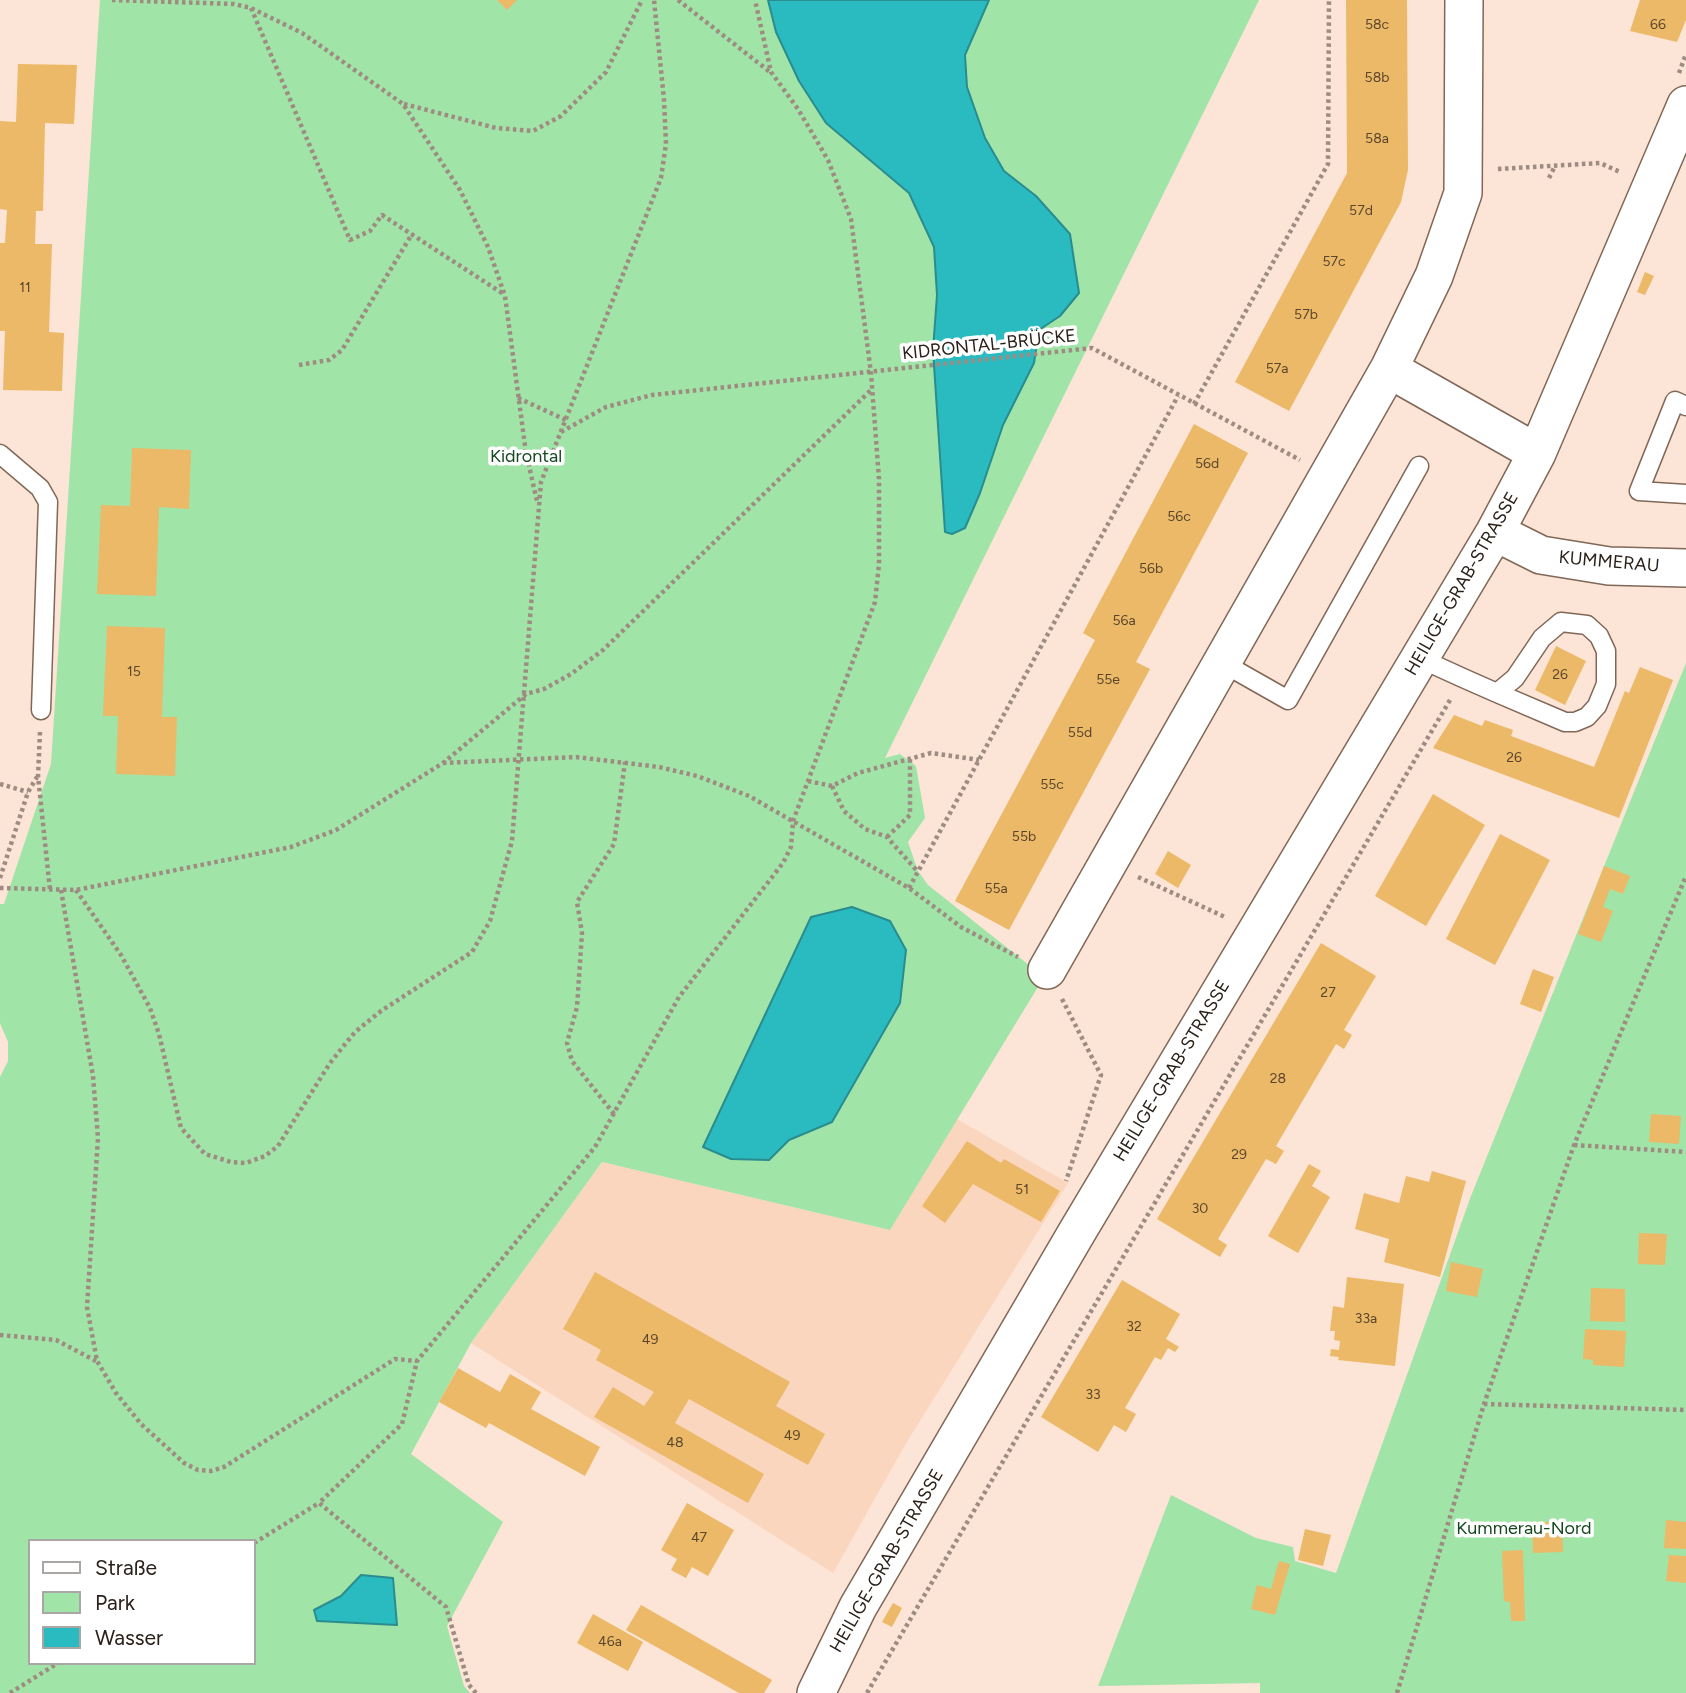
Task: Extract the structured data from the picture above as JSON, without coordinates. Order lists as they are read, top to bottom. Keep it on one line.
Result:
{"streets":{"street":["KUMMERAU","HEILIGE-GRAB-STRASSE"],"path":["KIDRONTAL-BRÜCKE"]},"crossings":[["KUMMERAU","HEILIGE-GRAB-STRASSE"]],"parks":["Kidrontal","Kummerau-Nord"],"house_numbers":["58c","66","58b","58a","57d","57c","11","57b","57a","56d","56c","56b","56a","15","26","55e","55d","26","55c","55b","55a","27","28","29","51","30","33a","32","49","33","49","48","47","46a"],"legend":["Straße","Park","Wasser"]}
